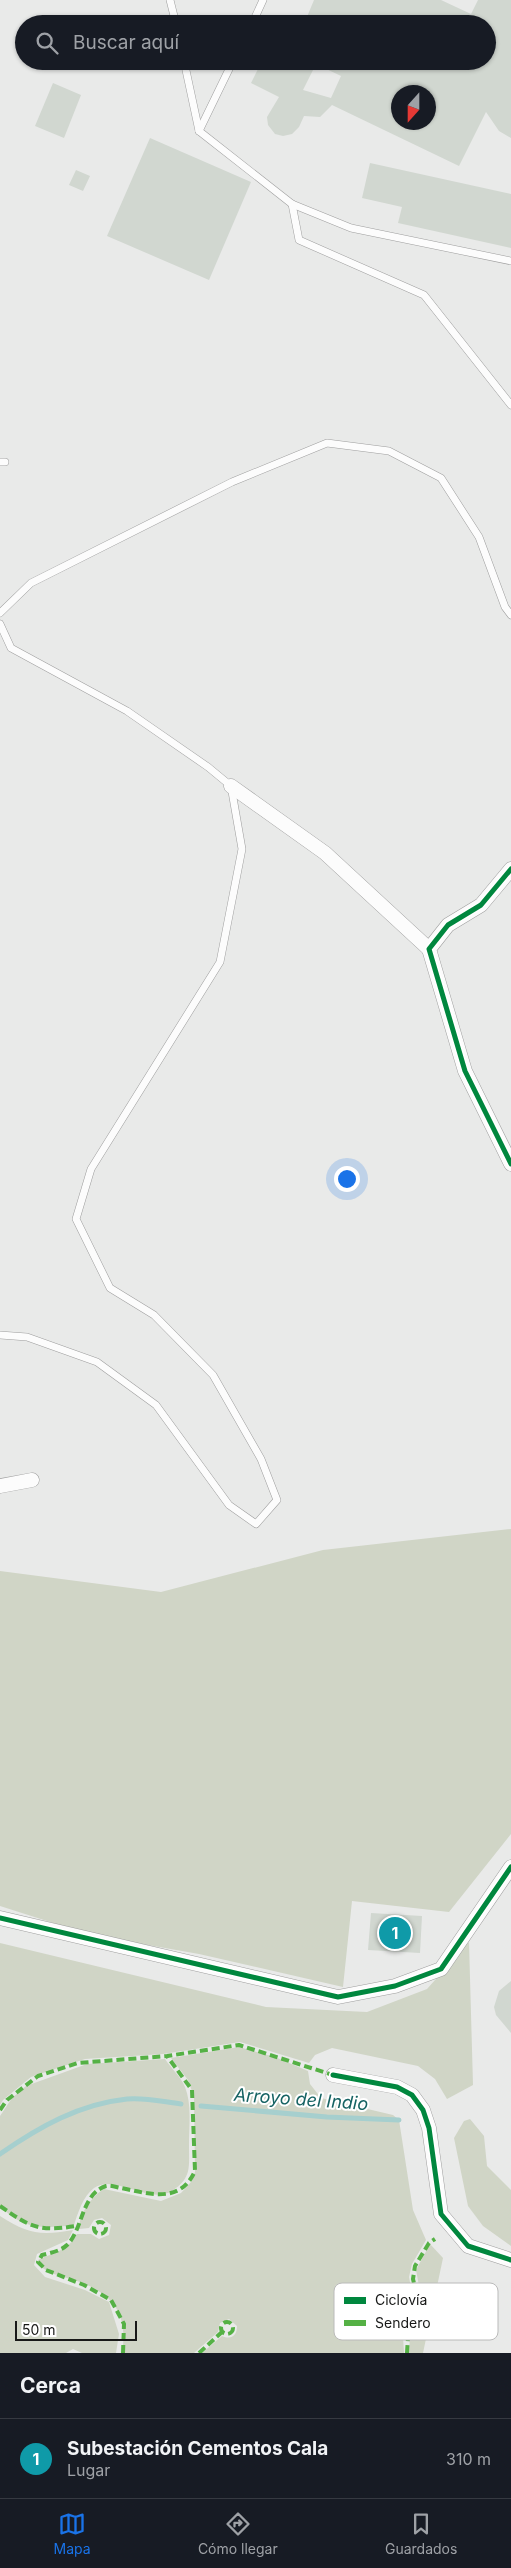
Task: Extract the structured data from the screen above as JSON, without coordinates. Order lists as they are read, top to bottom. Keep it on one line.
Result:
{"water":["Arroyo del Indio"],"legend":["Ciclovía","Sendero"],"scale_bar":"50 m","north":"bottom","page":{"search":"Buscar aquí","pins":"1","scale":"50 m","heading":"Cerca","list":[{"mark":"1","name":"Subestación Cementos Cala","note":"Lugar","value":"310 m"}],"nav":["Mapa","Cómo llegar","Guardados"]}}
